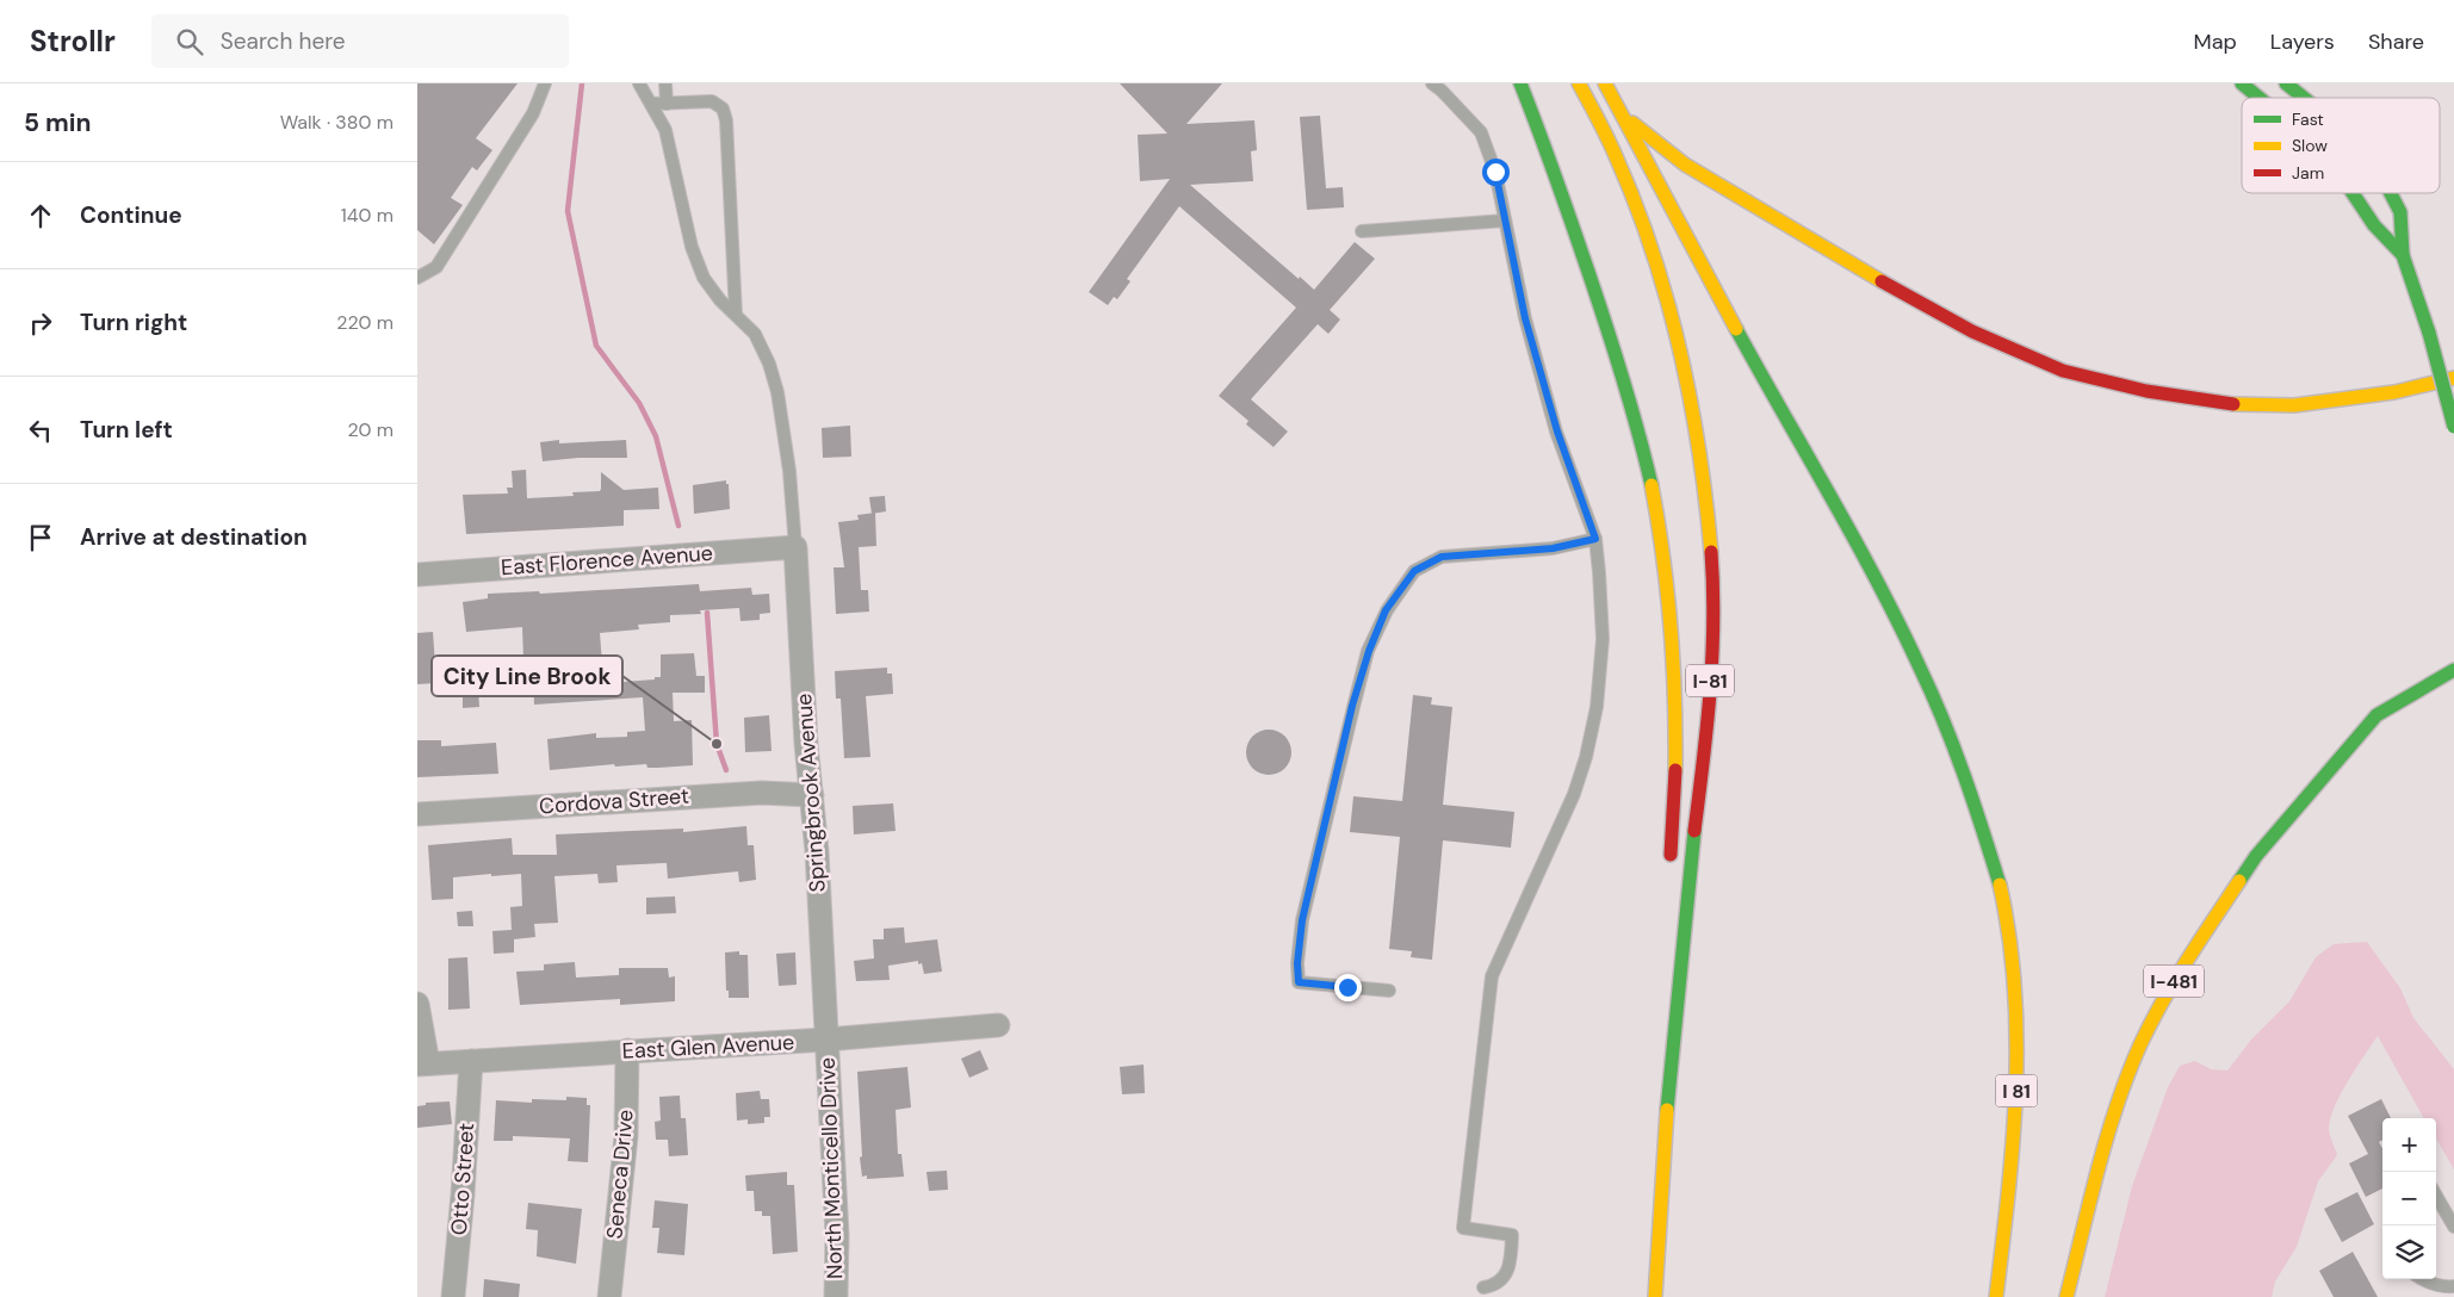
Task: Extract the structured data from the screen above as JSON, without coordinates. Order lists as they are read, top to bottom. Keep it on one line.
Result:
{"streets":{"main road":["I-81","I-481","I 81"],"street":["East Florence Avenue","Springbrook Avenue","Cordova Street","East Glen Avenue","North Monticello Drive","Seneca Drive","Otto Street"]},"crossings":[["East Florence Avenue","Springbrook Avenue"],["Springbrook Avenue","Cordova Street"],["Springbrook Avenue","East Glen Avenue"],["Springbrook Avenue","North Monticello Drive"],["East Glen Avenue","North Monticello Drive"],["East Glen Avenue","Seneca Drive"],["East Glen Avenue","Otto Street"]],"places":["City Line Brook"],"legend":["Fast","Slow","Jam"],"page":{"header":"Strollr","search":"Search here","nav":["Map","Layers","Share"],"heading":["5 min","Walk · 380 m"],"list":[["Continue","140 m"],["Turn right","220 m"],["Turn left","20 m"],"Arrive at destination"],"map_buttons":["+","−"]}}
